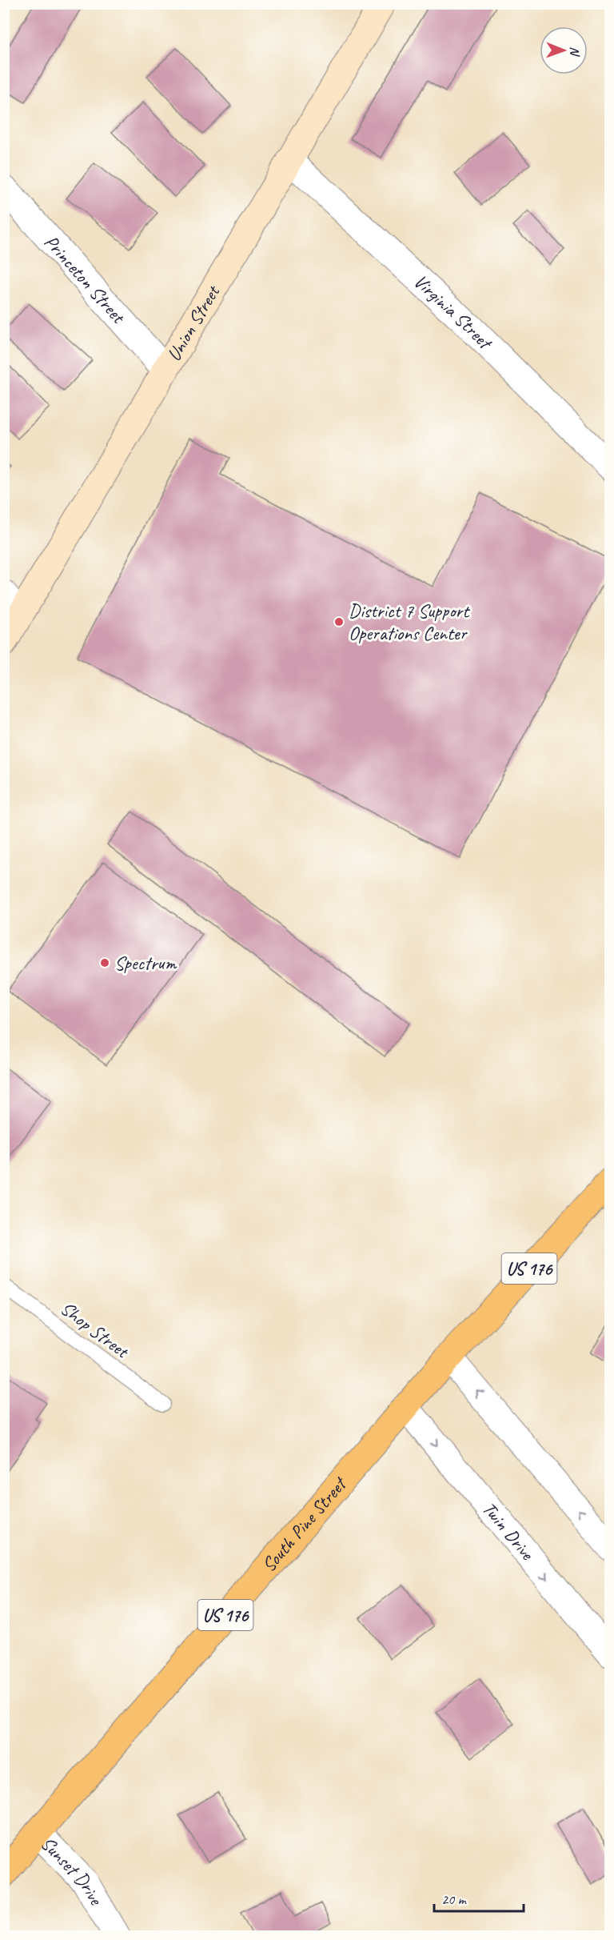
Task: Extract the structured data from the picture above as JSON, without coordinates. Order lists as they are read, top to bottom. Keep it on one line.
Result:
{"streets":{"highway":["US 176","South Pine Street"],"main road":["Union Street"],"street":["Princeton Street","Virginia Street","Twin Drive","Sunset Drive"],"lane":["Shop Street"]},"crossings":[["Princeton Street","Union Street"],["Virginia Street","Union Street"],["South Pine Street","Twin Drive"],["South Pine Street","Sunset Drive"]],"places":["District 7 Support Operations Center","Spectrum"],"scale_bar":"20 m","north":"right"}
